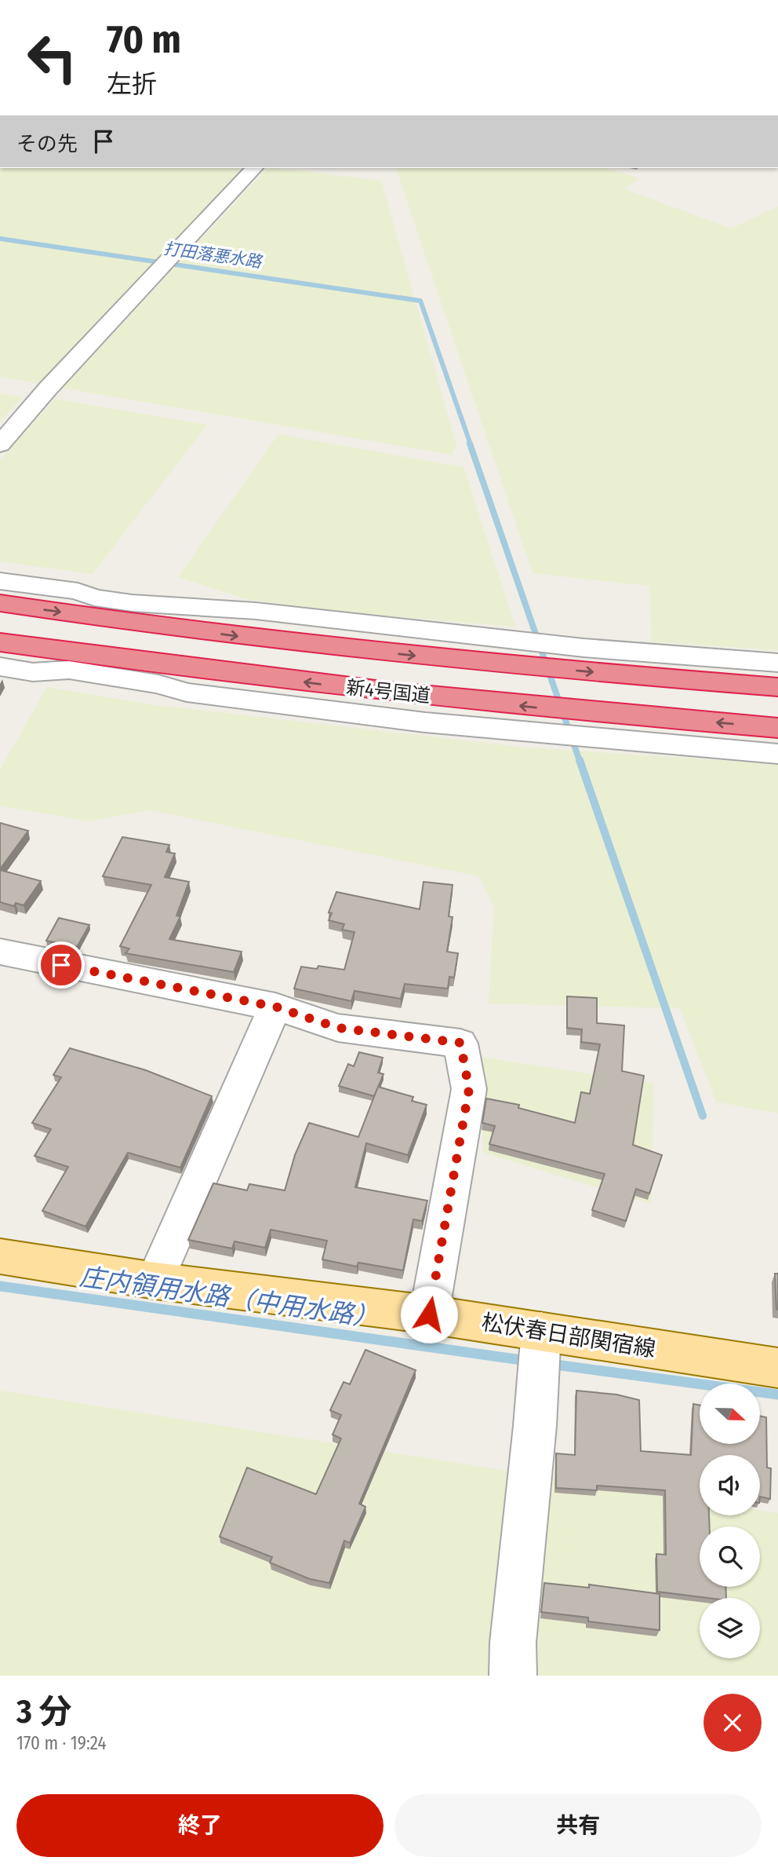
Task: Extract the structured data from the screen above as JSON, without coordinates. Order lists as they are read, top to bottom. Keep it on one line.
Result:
{"streets":{"highway":["新4号国道"],"main road":["松伏春日部関宿線"]},"water":["打田落悪水路","庄内領用水路（中用水路）"],"north":"right","page":{"turn":["70 m","左折"],"then":"その先","heading":["3 分","170 m · 19:24"],"buttons":["終了","共有"]}}
